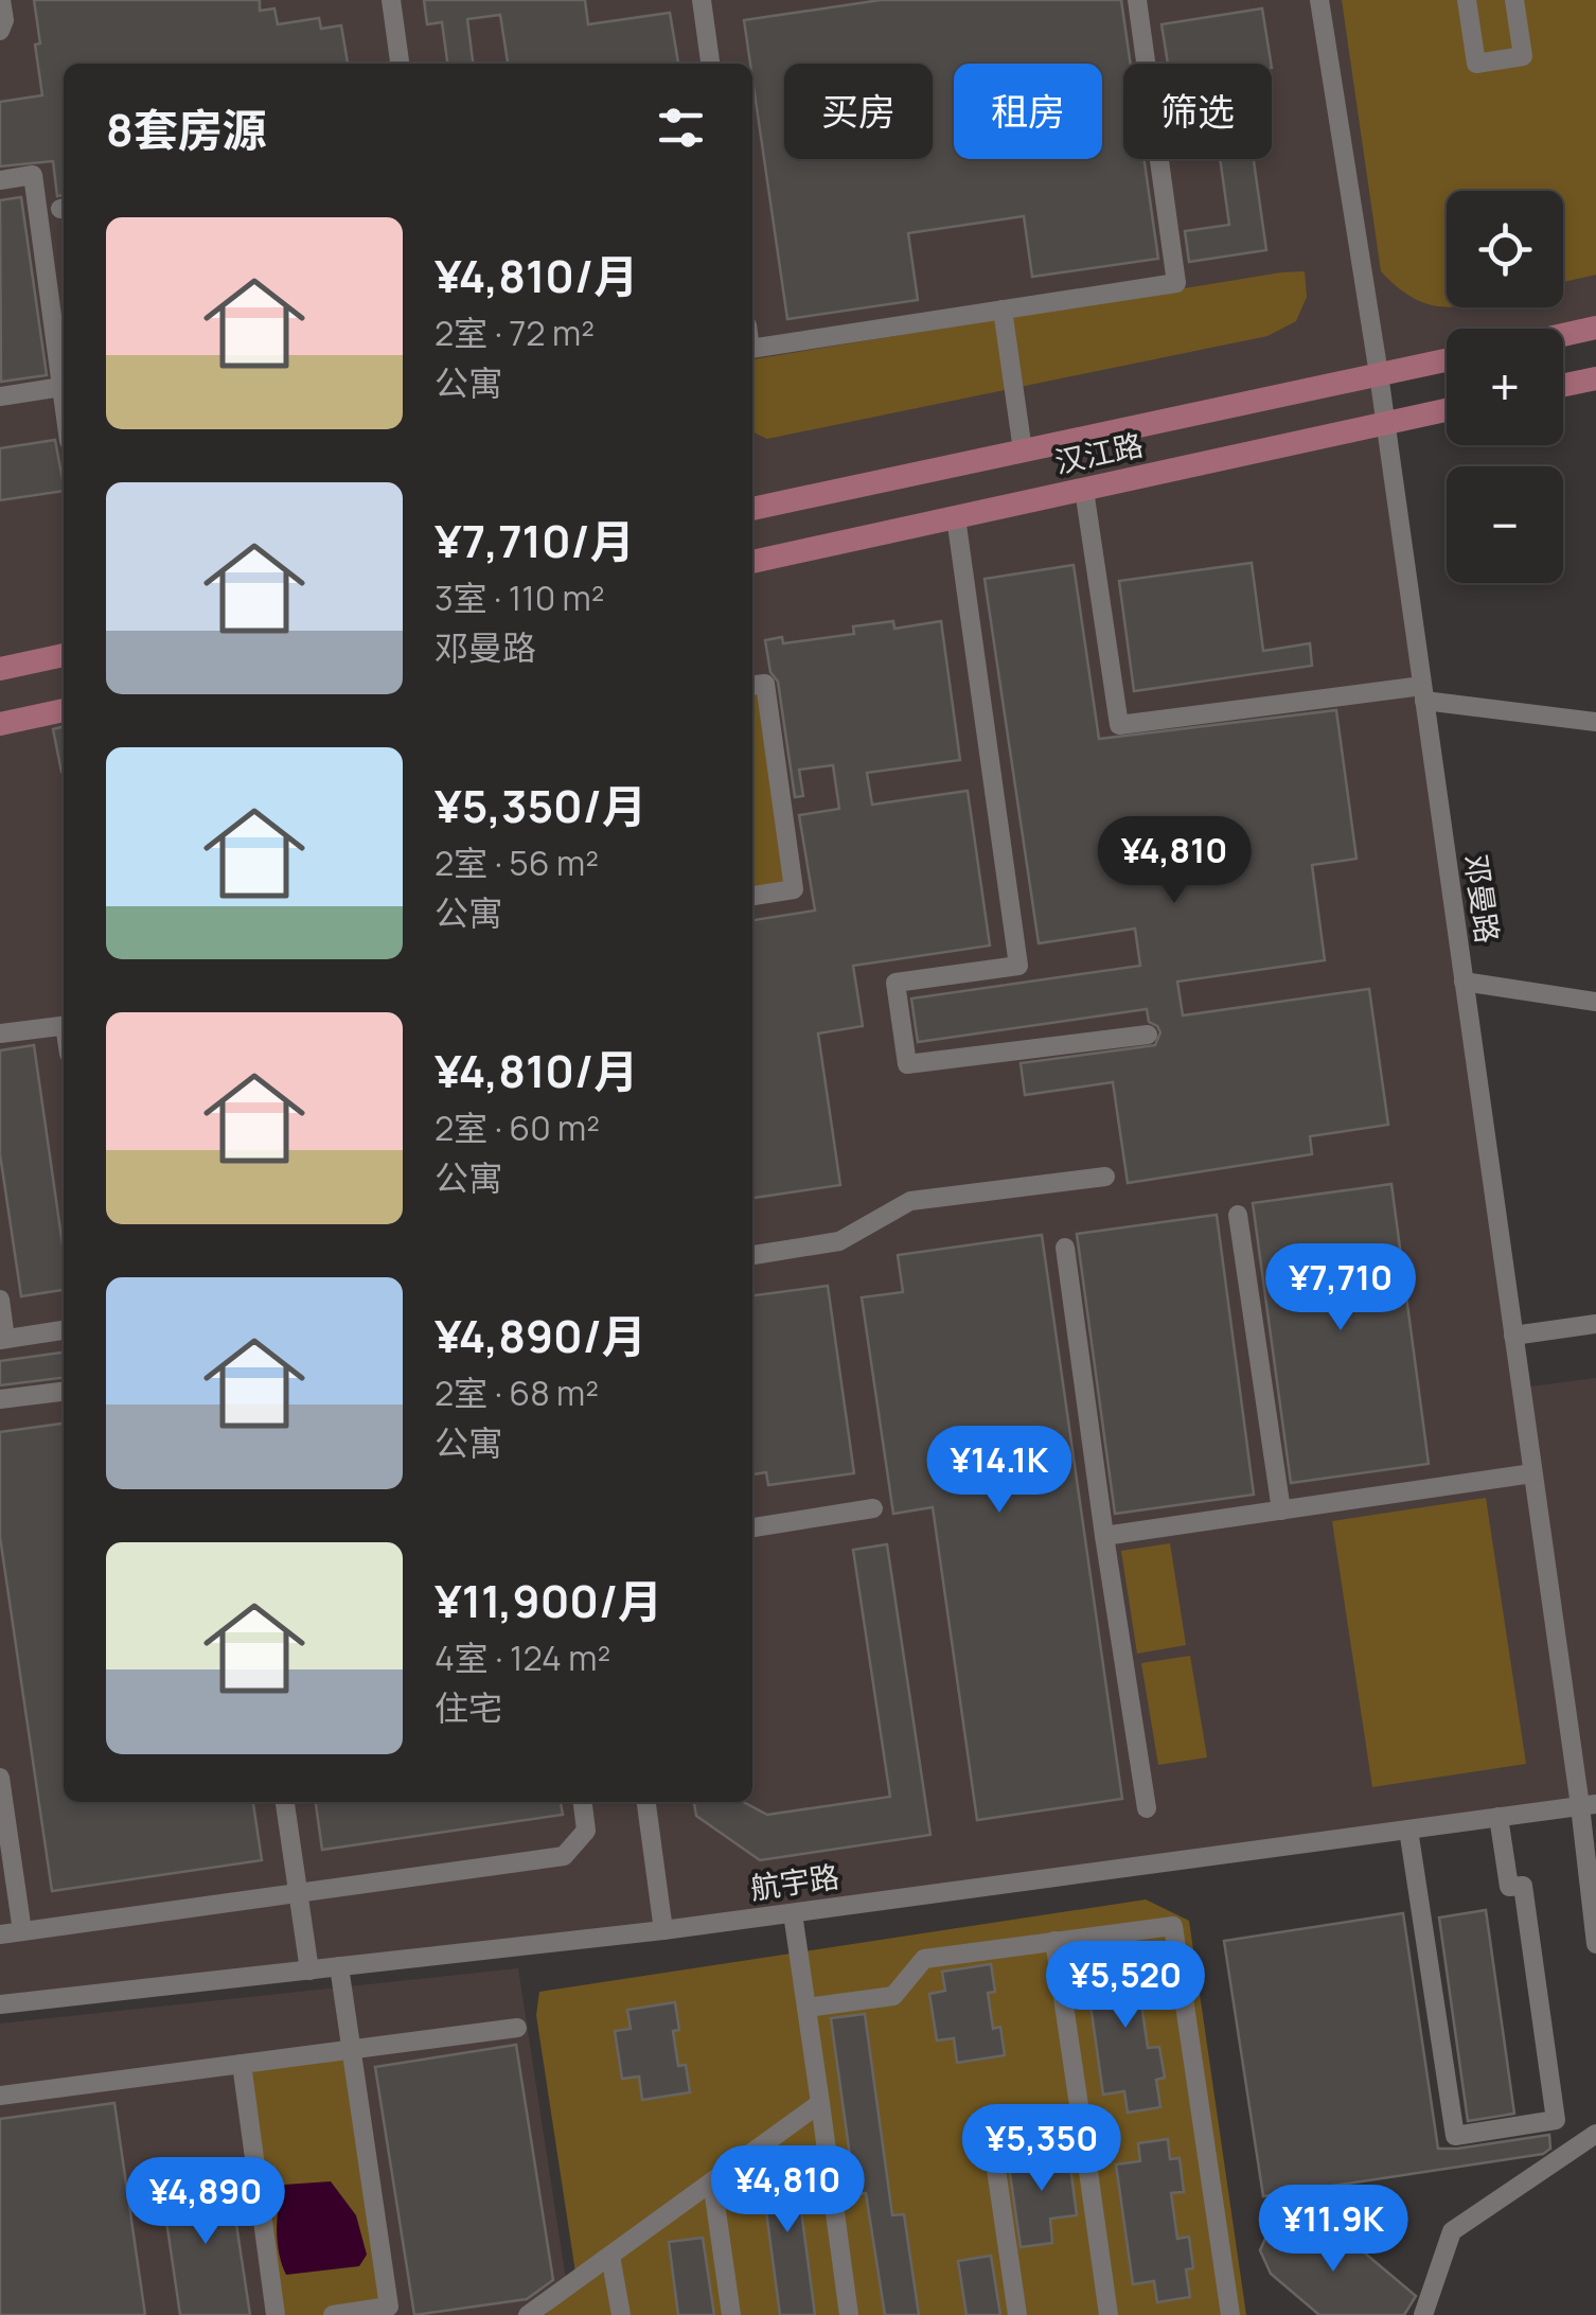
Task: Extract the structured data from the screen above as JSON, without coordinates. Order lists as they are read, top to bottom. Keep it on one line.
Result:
{"streets":{"main road":["汉江路"],"street":["邓曼路","航宇路"]},"crossings":[["汉江路","邓曼路"],["邓曼路","航宇路"]],"page":{"chip":["买房","租房","筛选"],"heading":"8套房源","map_buttons":["+","−"],"list":[{"name":"¥4,810/月","note":"2室 · 72 m² · 公寓"},{"name":"¥7,710/月","note":"3室 · 110 m² · 邓曼路"},{"name":"¥5,350/月","note":"2室 · 56 m² · 公寓"},{"name":"¥4,810/月","note":"2室 · 60 m² · 公寓"},{"name":"¥4,890/月","note":"2室 · 68 m² · 公寓"},{"name":"¥11,900/月","note":"4室 · 124 m² · 住宅"}],"price":["¥4,810","¥7,710","¥14.1K","¥5,520","¥5,350","¥4,810","¥4,890","¥11.9K"]}}
